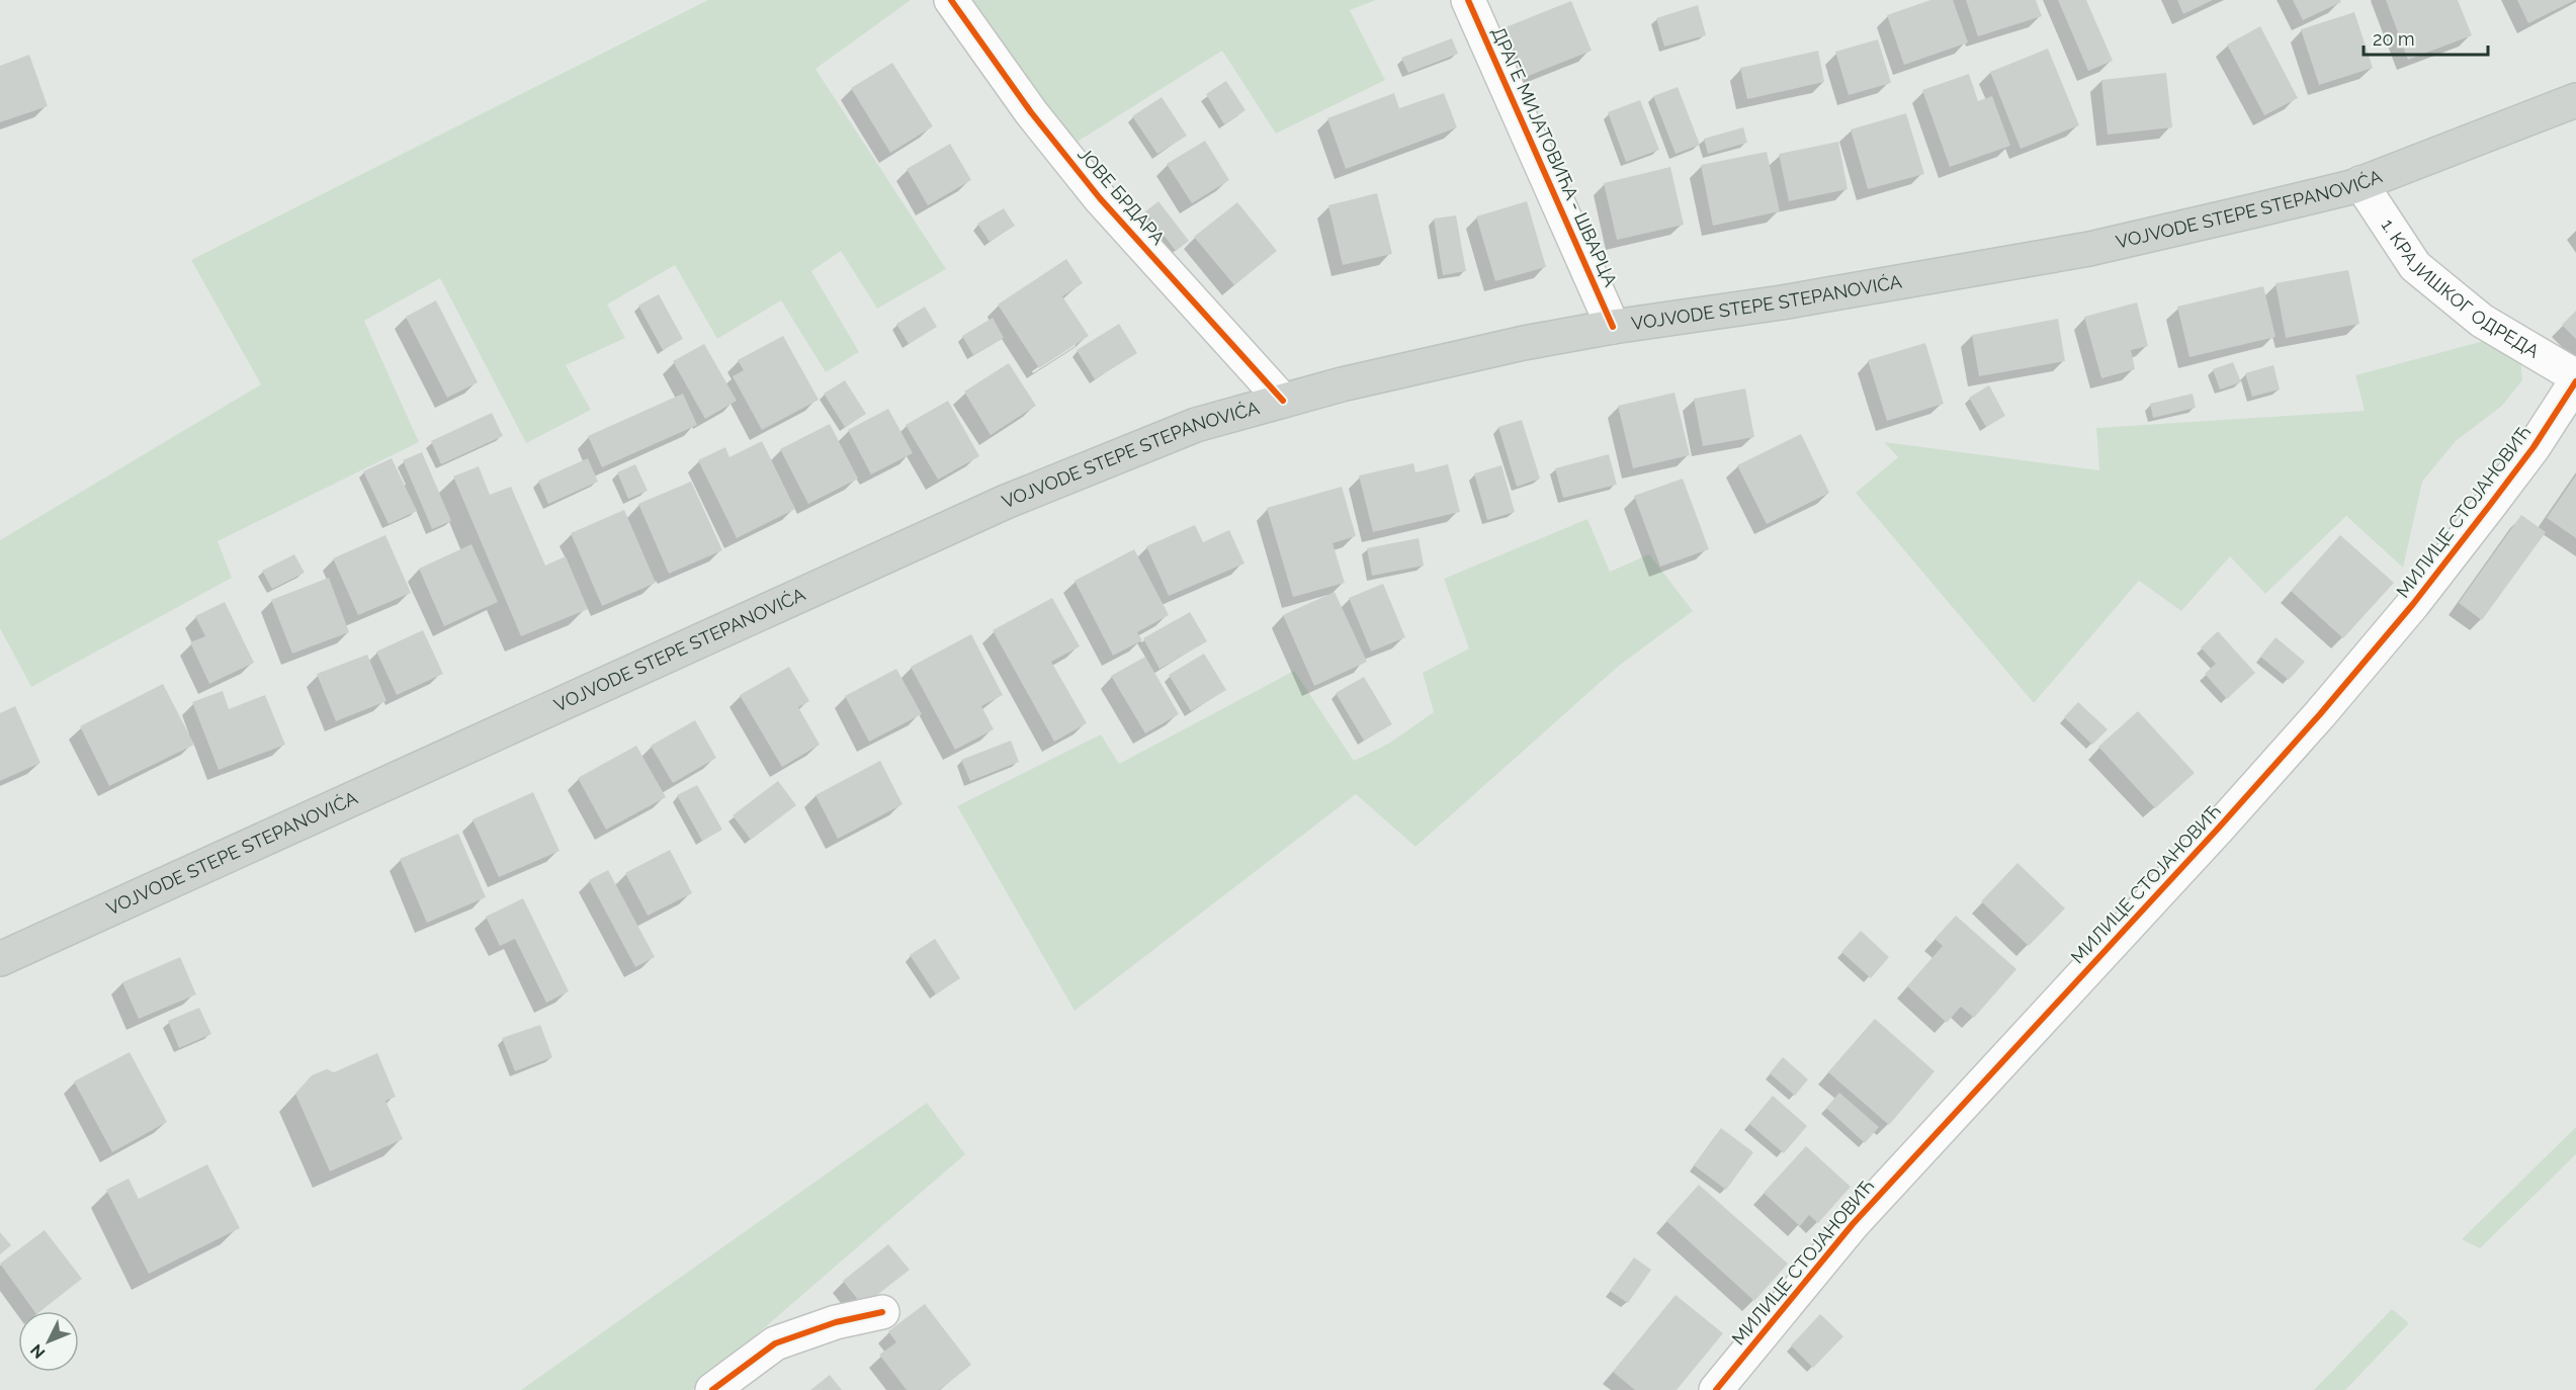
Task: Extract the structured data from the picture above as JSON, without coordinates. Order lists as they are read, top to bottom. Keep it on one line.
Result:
{"streets":{"main road":["VOJVODE STEPE STEPANOVIĆA"],"street":["ДРАГЕ МИЈАТОВИЋА - ШВАРЦА","ЈОВЕ БРДАРА","1. КРАЈИШКОГ ОДРЕДА","МИЛИЦЕ СТОЈАНОВИЋ"]},"crossings":[["ДРАГЕ МИЈАТОВИЋА - ШВАРЦА","VOJVODE STEPE STEPANOVIĆA"],["ЈОВЕ БРДАРА","VOJVODE STEPE STEPANOVIĆA"],["VOJVODE STEPE STEPANOVIĆA","1. КРАЈИШКОГ ОДРЕДА"],["1. КРАЈИШКОГ ОДРЕДА","МИЛИЦЕ СТОЈАНОВИЋ"]],"scale_bar":"20 m","north":"bottom left"}
